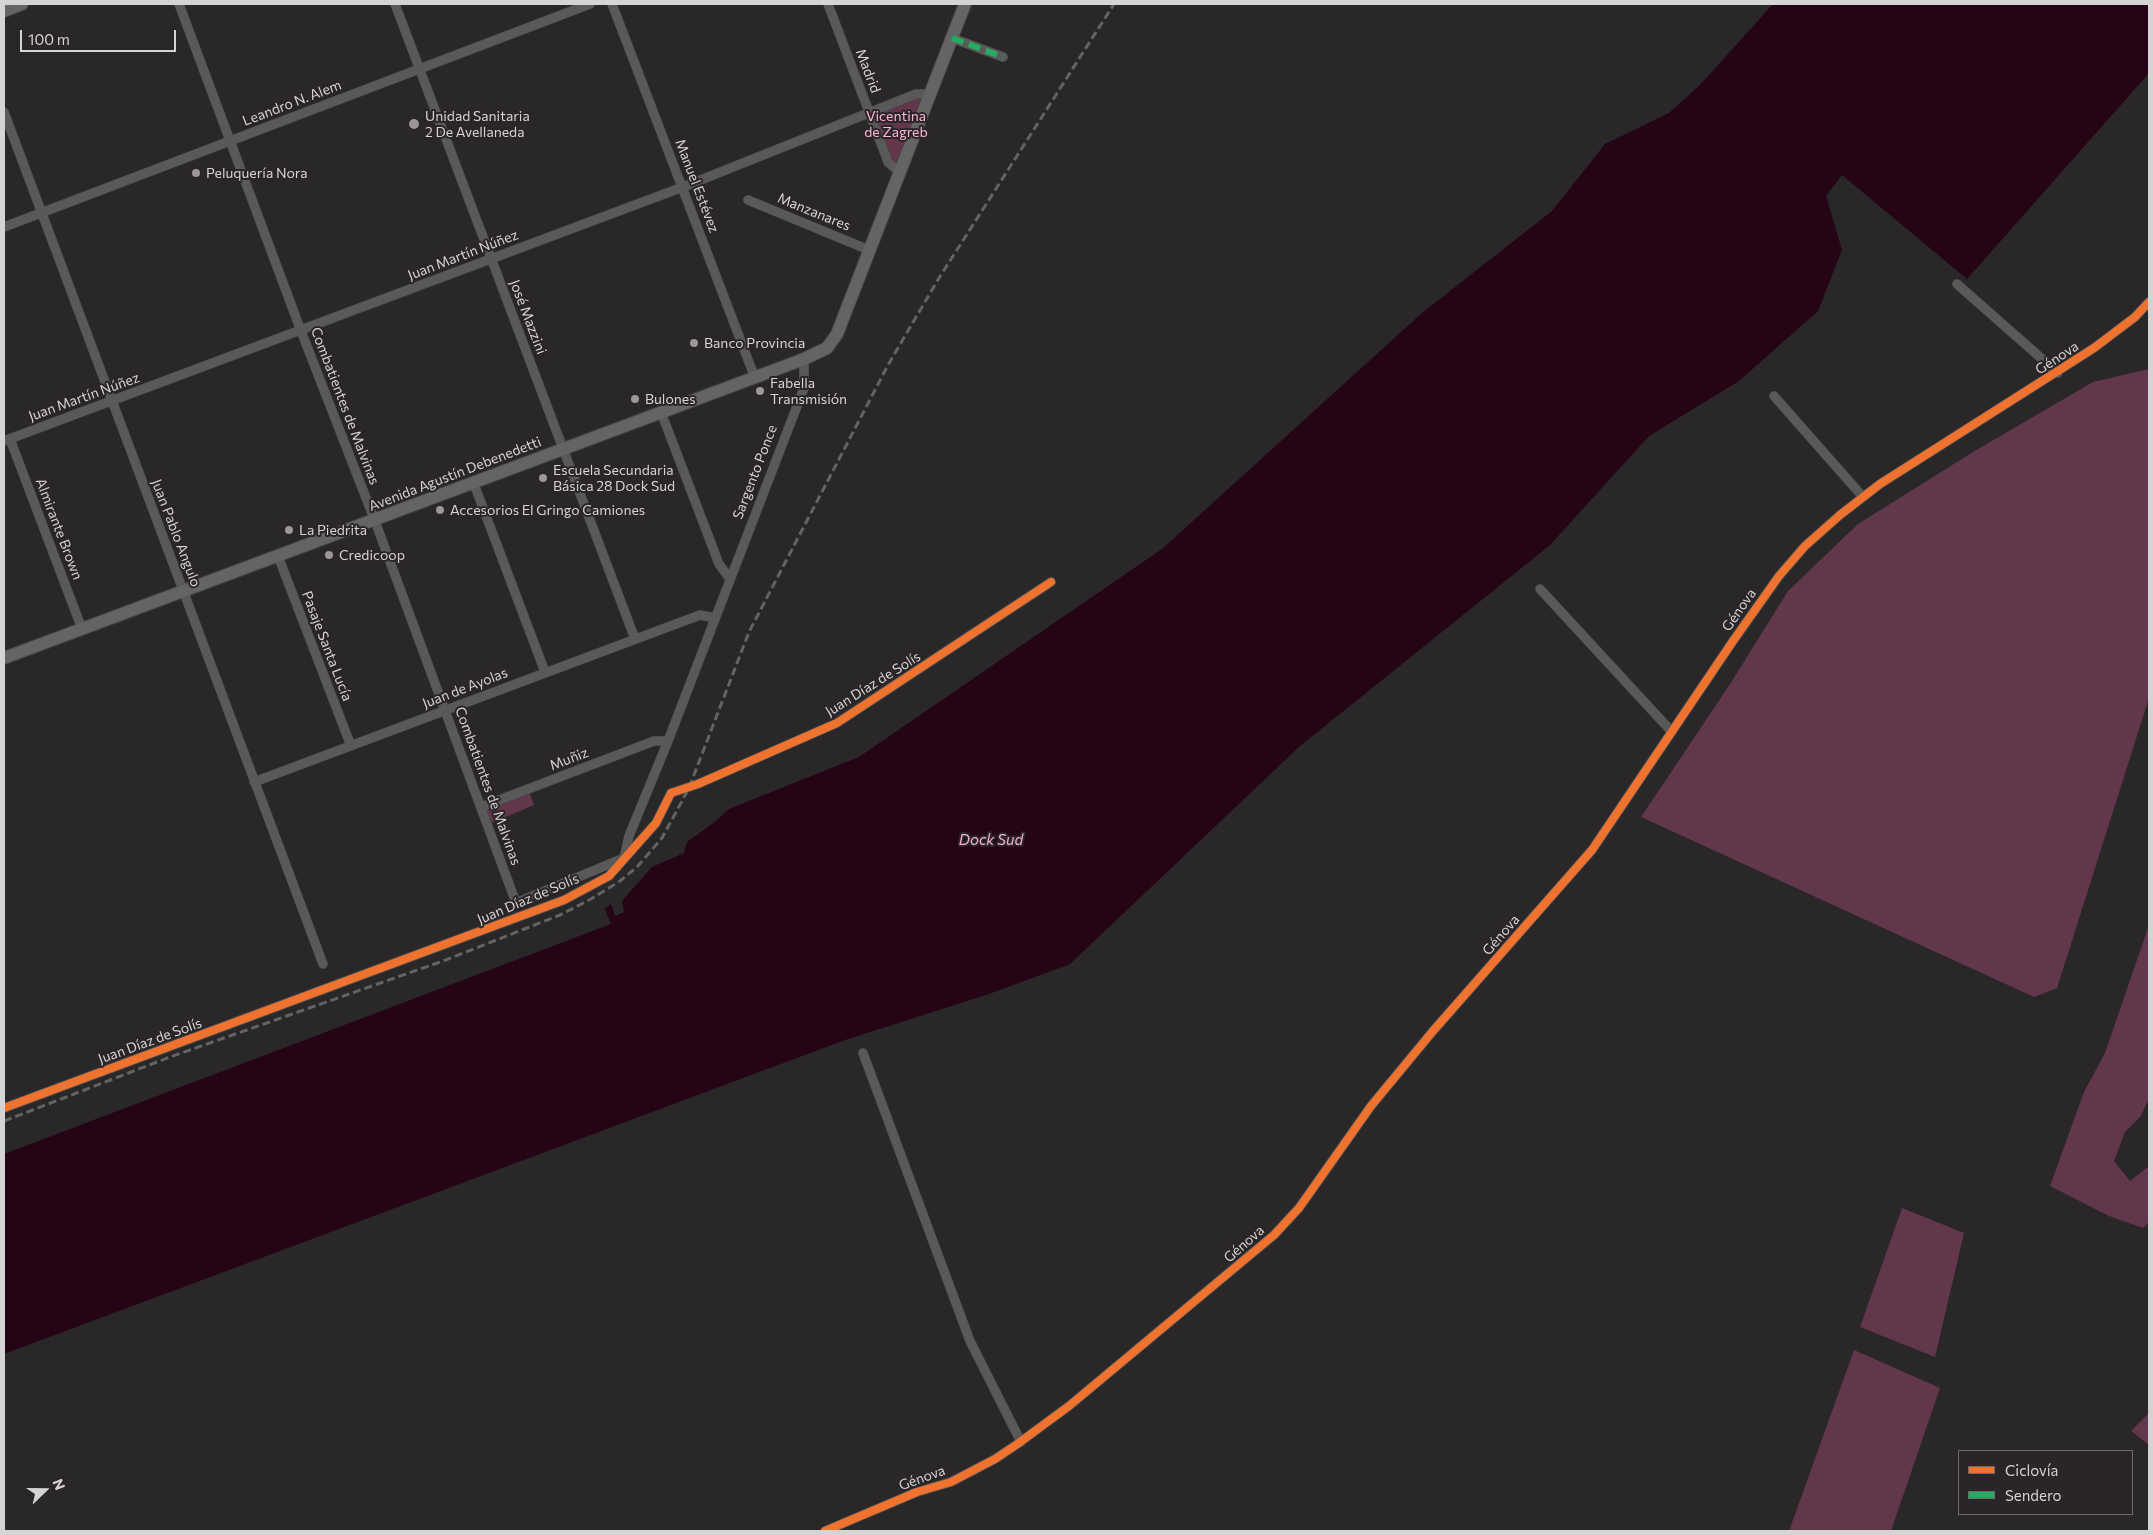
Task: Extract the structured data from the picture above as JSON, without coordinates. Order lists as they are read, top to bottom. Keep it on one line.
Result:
{"streets":{"main road":["Avenida Agustín Debenedetti"],"street":["Madrid","Leandro N. Alem","Manuel Estévez","Manzanares","Juan Martín Núñez","José Mazzini","Génova","Combatientes de Malvinas","Sargento Ponce","Almirante Brown","Juan Pablo Angulo","Pasaje Santa Lucía","Juan Díaz de Solís","Juan de Ayolas","Muñiz"]},"crossings":[["Madrid","Juan Martín Núñez"],["Leandro N. Alem","José Mazzini"],["Leandro N. Alem","Combatientes de Malvinas"],["Leandro N. Alem","Juan Pablo Angulo"],["Manuel Estévez","Juan Martín Núñez"],["Manuel Estévez","Avenida Agustín Debenedetti"],["Juan Martín Núñez","José Mazzini"],["Juan Martín Núñez","Combatientes de Malvinas"],["Juan Martín Núñez","Almirante Brown"],["Juan Martín Núñez","Juan Pablo Angulo"],["José Mazzini","Avenida Agustín Debenedetti"],["José Mazzini","Juan de Ayolas"],["Combatientes de Malvinas","Sargento Ponce"],["Combatientes de Malvinas","Avenida Agustín Debenedetti"],["Combatientes de Malvinas","Juan Díaz de Solís"],["Combatientes de Malvinas","Juan de Ayolas"],["Combatientes de Malvinas","Muñiz"],["Sargento Ponce","Avenida Agustín Debenedetti"],["Sargento Ponce","Juan Díaz de Solís"],["Sargento Ponce","Juan de Ayolas"],["Sargento Ponce","Muñiz"],["Avenida Agustín Debenedetti","Almirante Brown"],["Avenida Agustín Debenedetti","Juan Pablo Angulo"],["Avenida Agustín Debenedetti","Pasaje Santa Lucía"],["Juan Pablo Angulo","Juan de Ayolas"],["Pasaje Santa Lucía","Juan de Ayolas"]],"water":["Dock Sud"],"parks":["Vicentina de Zagreb"],"places":["Unidad Sanitaria 2 De Avellaneda","Peluquería Nora","Banco Provincia","Fabella Transmisión","Bulones","Escuela Secundaria Básica 28 Dock Sud","Accesorios El Gringo Camiones","La Piedrita","Credicoop"],"legend":["Ciclovía","Sendero"],"scale_bar":"100 m","north":"right"}
